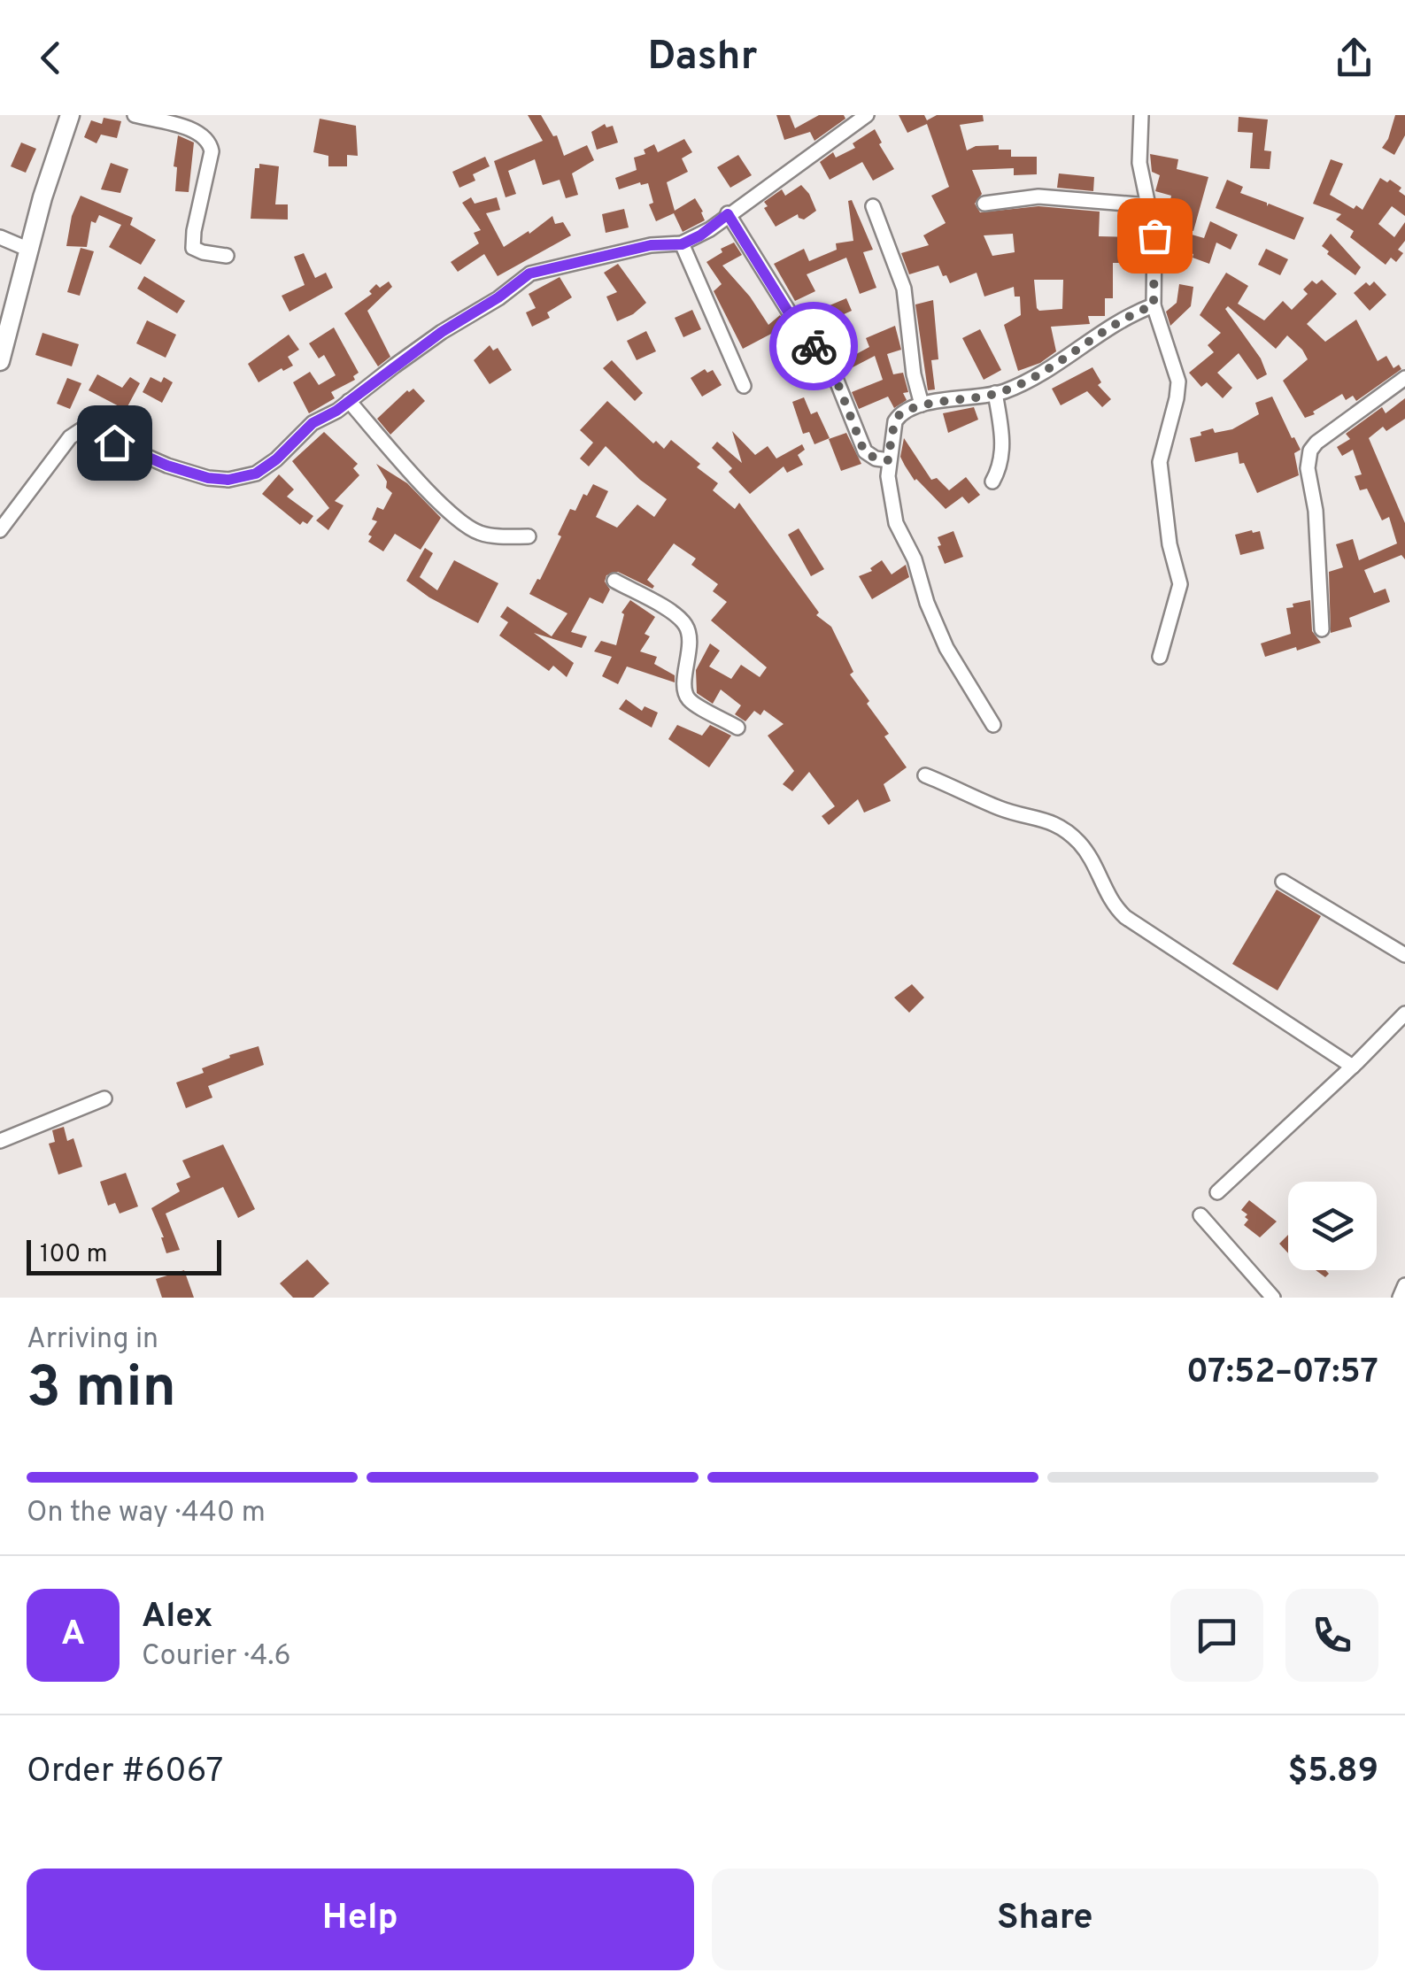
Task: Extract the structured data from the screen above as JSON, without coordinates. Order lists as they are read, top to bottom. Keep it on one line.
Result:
{"scale_bar":"100 m","page":{"header":"Dashr","scale":"100 m","heading":["3 min","Arriving in","07:52–07:57"],"panel":["Alex","Courier · 4.6","Order #6067","$5.89"],"bar":"On the way · 440 m","round":"A","buttons":["Help","Share"]}}
